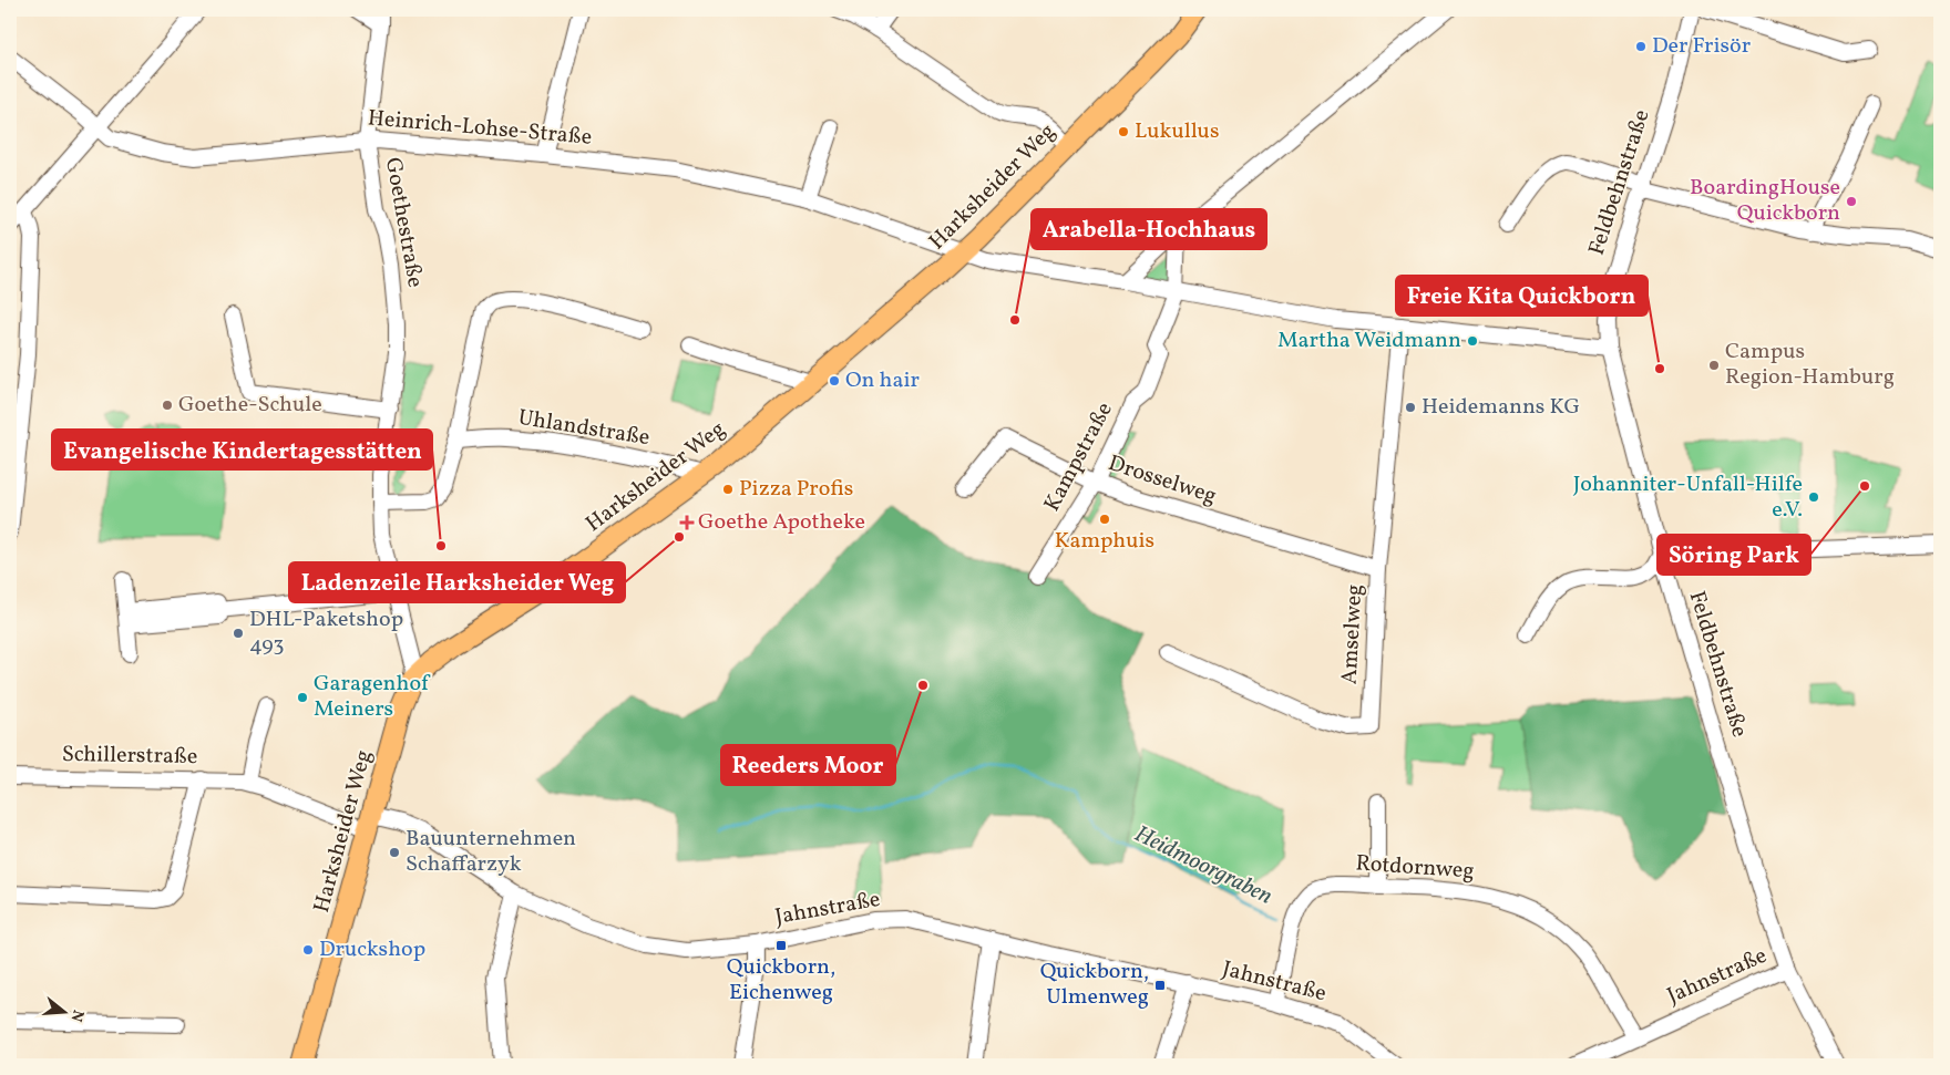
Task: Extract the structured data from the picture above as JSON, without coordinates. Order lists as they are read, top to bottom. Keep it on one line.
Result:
{"streets":{"main road":["Harksheider Weg"],"street":["Heinrich-Lohse-Straße","Feldbehnstraße","Goethestraße","Uhlandstraße","Kampstraße","Drosselweg","Amselweg","Schillerstraße","Rotdornweg","Jahnstraße"]},"crossings":[["Heinrich-Lohse-Straße","Feldbehnstraße"],["Heinrich-Lohse-Straße","Harksheider Weg"],["Heinrich-Lohse-Straße","Goethestraße"],["Heinrich-Lohse-Straße","Kampstraße"],["Heinrich-Lohse-Straße","Amselweg"],["Feldbehnstraße","Jahnstraße"],["Harksheider Weg","Goethestraße"],["Harksheider Weg","Uhlandstraße"],["Harksheider Weg","Schillerstraße"],["Harksheider Weg","Jahnstraße"],["Kampstraße","Drosselweg"],["Drosselweg","Amselweg"],["Schillerstraße","Jahnstraße"],["Rotdornweg","Jahnstraße"]],"water":["Heidmoorgraben"],"places":{"other":["Der Frisör","Lukullus","BoardingHouse Quickborn","Arabella-Hochhaus","Martha Weidmann","Campus Region-Hamburg","Freie Kita Quickborn","On hair","Goethe-Schule","Heidemanns KG","Söring Park","Pizza Profis","Johanniter-Unfall-Hilfe e.V.","Kamphuis","Ladenzeile Harksheider Weg","Evangelische Kindertagesstätten","DHL-Paketshop 493","Reeders Moor","Garagenhof Meiners","Bauunternehmen Schaffarzyk","Druckshop"],"health":["Goethe Apotheke"],"transit":["Quickborn, Eichenweg","Quickborn, Ulmenweg"]},"north":"right"}
